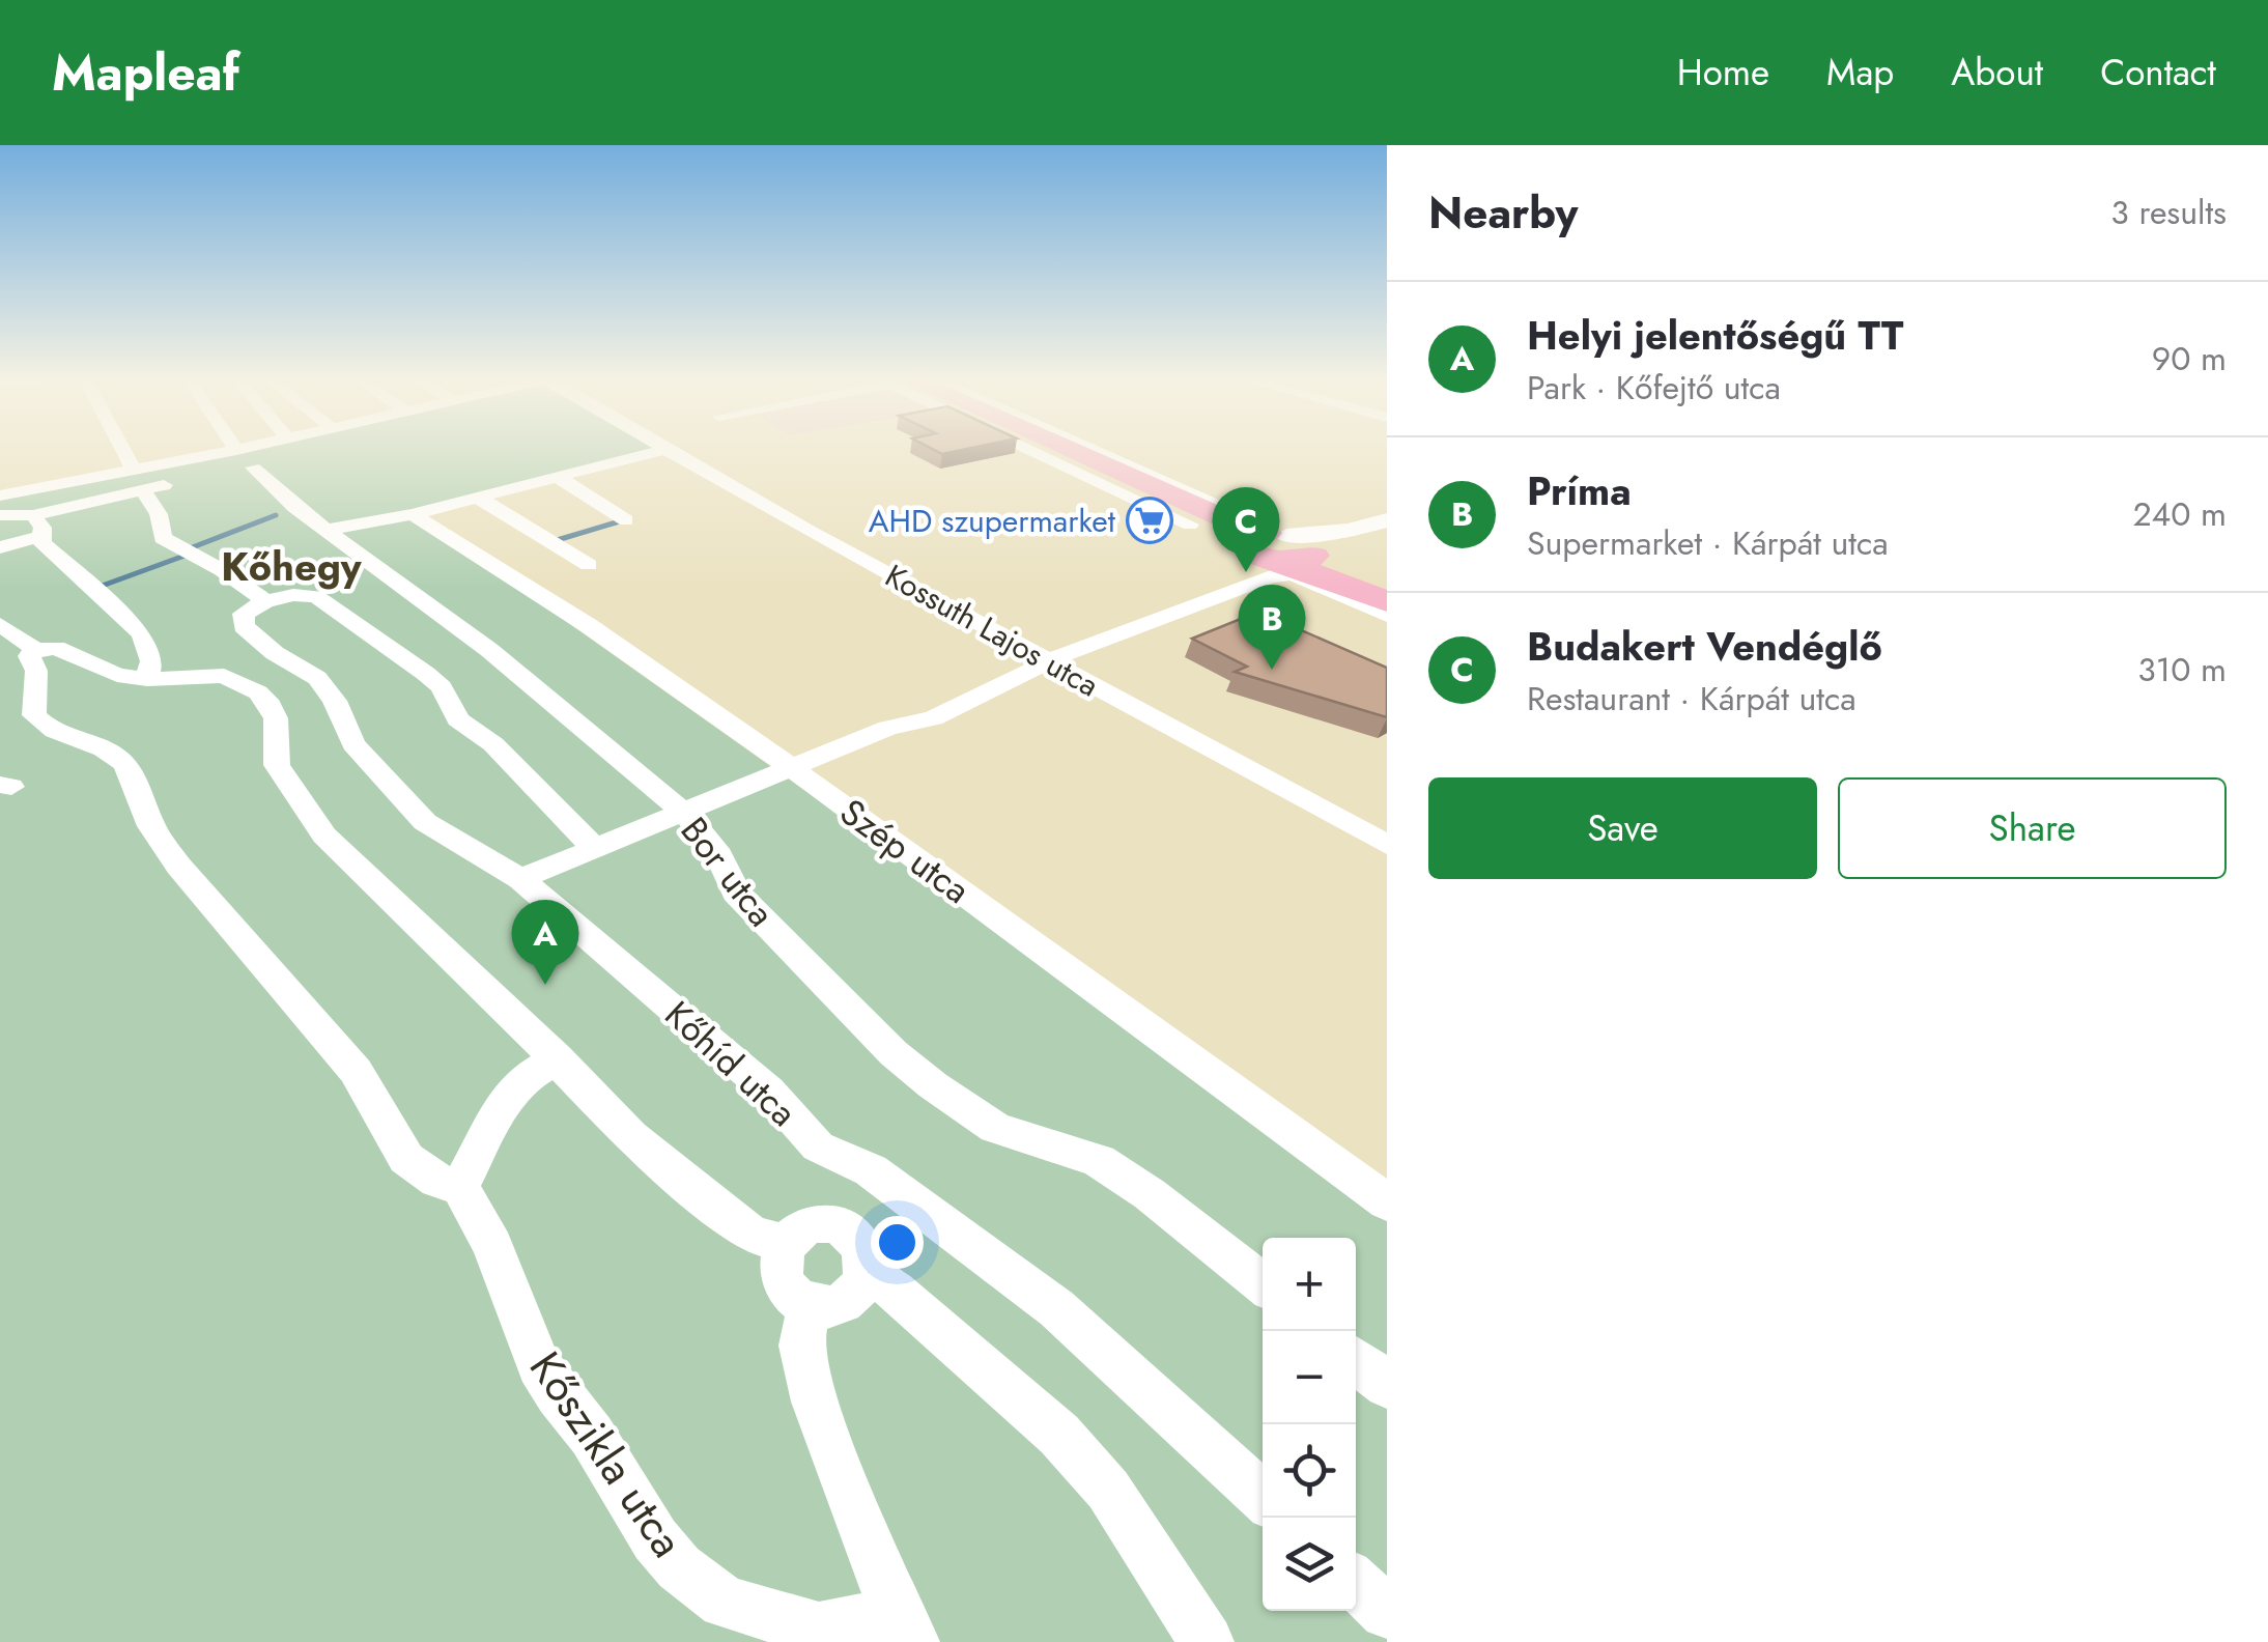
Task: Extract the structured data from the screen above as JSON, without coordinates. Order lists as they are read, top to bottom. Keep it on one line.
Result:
{"streets":{"street":["Kossuth Lajos utca","Szép utca","Bor utca","Kőhíd utca","Kőszikla utca"]},"districts":["Kőhegy"],"places":{"supermarket":["AHD szupermarket"]},"page":{"header":"Mapleaf","nav":["Home","Map","About","Contact"],"heading":["Nearby","3 results"],"list":[{"mark":"A","name":"Helyi jelentőségű TT","note":"Park · Kőfejtő utca","value":"90 m"},{"mark":"B","name":"Príma","note":"Supermarket · Kárpát utca","value":"240 m"},{"mark":"C","name":"Budakert Vendéglő","note":"Restaurant · Kárpát utca","value":"310 m"}],"pins":["C","B","A"],"buttons":["Save","Share"],"map_buttons":["+","−"]}}
